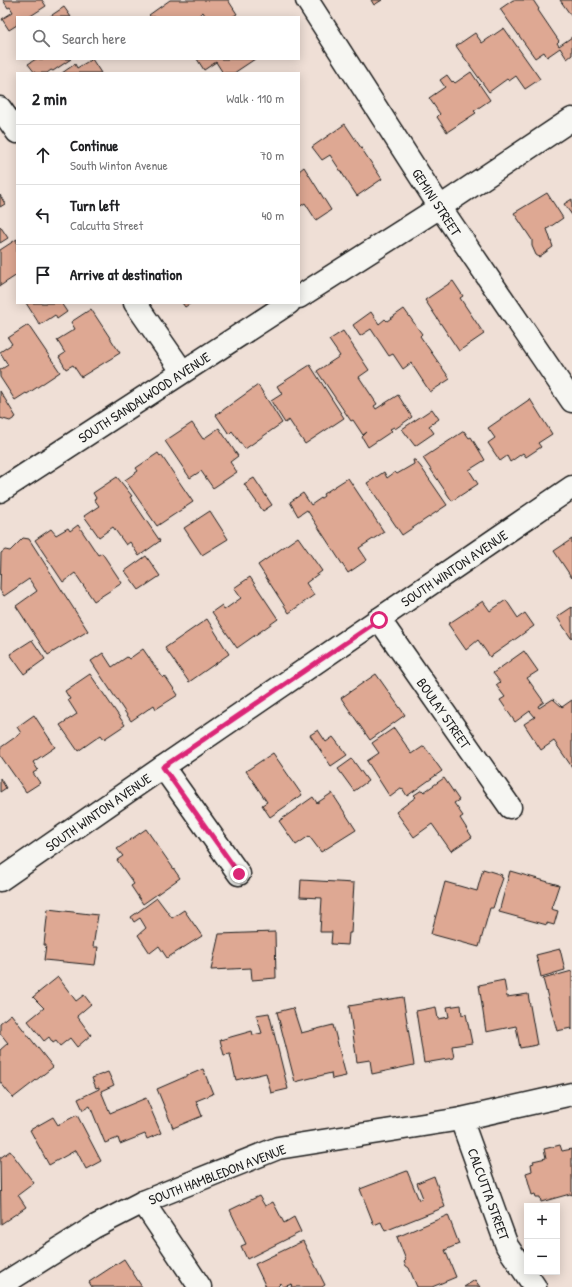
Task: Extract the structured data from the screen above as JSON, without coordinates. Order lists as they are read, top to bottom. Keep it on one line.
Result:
{"streets":{"street":["GEMINI STREET","SOUTH SANDALWOOD AVENUE","SOUTH WINTON AVENUE","BOULAY STREET","SOUTH HAMBLEDON AVENUE","CALCUTTA STREET"]},"crossings":[["SOUTH WINTON AVENUE","BOULAY STREET"],["SOUTH HAMBLEDON AVENUE","CALCUTTA STREET"]],"page":{"search":"Search here","heading":["2 min","Walk · 110 m"],"list":[["Continue","South Winton Avenue","70 m"],["Turn left","Calcutta Street","40 m"],"Arrive at destination"],"map_buttons":["+","−"]}}
